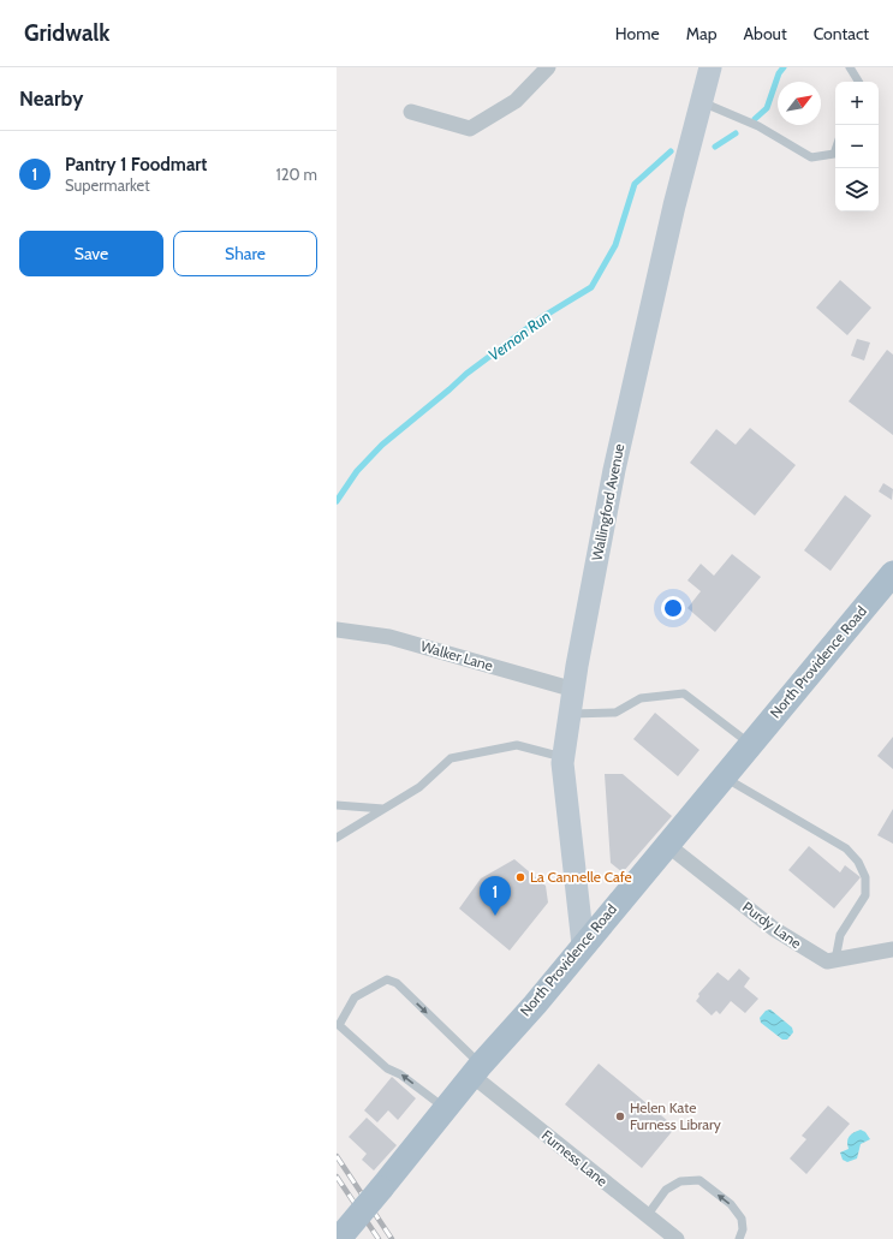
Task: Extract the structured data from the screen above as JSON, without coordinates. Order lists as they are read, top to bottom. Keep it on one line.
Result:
{"streets":{"main road":["North Providence Road"],"street":["Wallingford Avenue","Walker Lane","Purdy Lane","Furness Lane"]},"crossings":[["Wallingford Avenue","Walker Lane"],["Wallingford Avenue","North Providence Road"],["North Providence Road","Purdy Lane"],["North Providence Road","Furness Lane"]],"water":["Vernon Run"],"places":["La Cannelle Cafe","Helen Kate Furness Library"],"north":"top right","page":{"header":"Gridwalk","nav":["Home","Map","About","Contact"],"heading":"Nearby","map_buttons":["+","−"],"list":[{"mark":"1","name":"Pantry 1 Foodmart","note":"Supermarket","value":"120 m"}],"buttons":["Save","Share"],"pins":"1"}}
